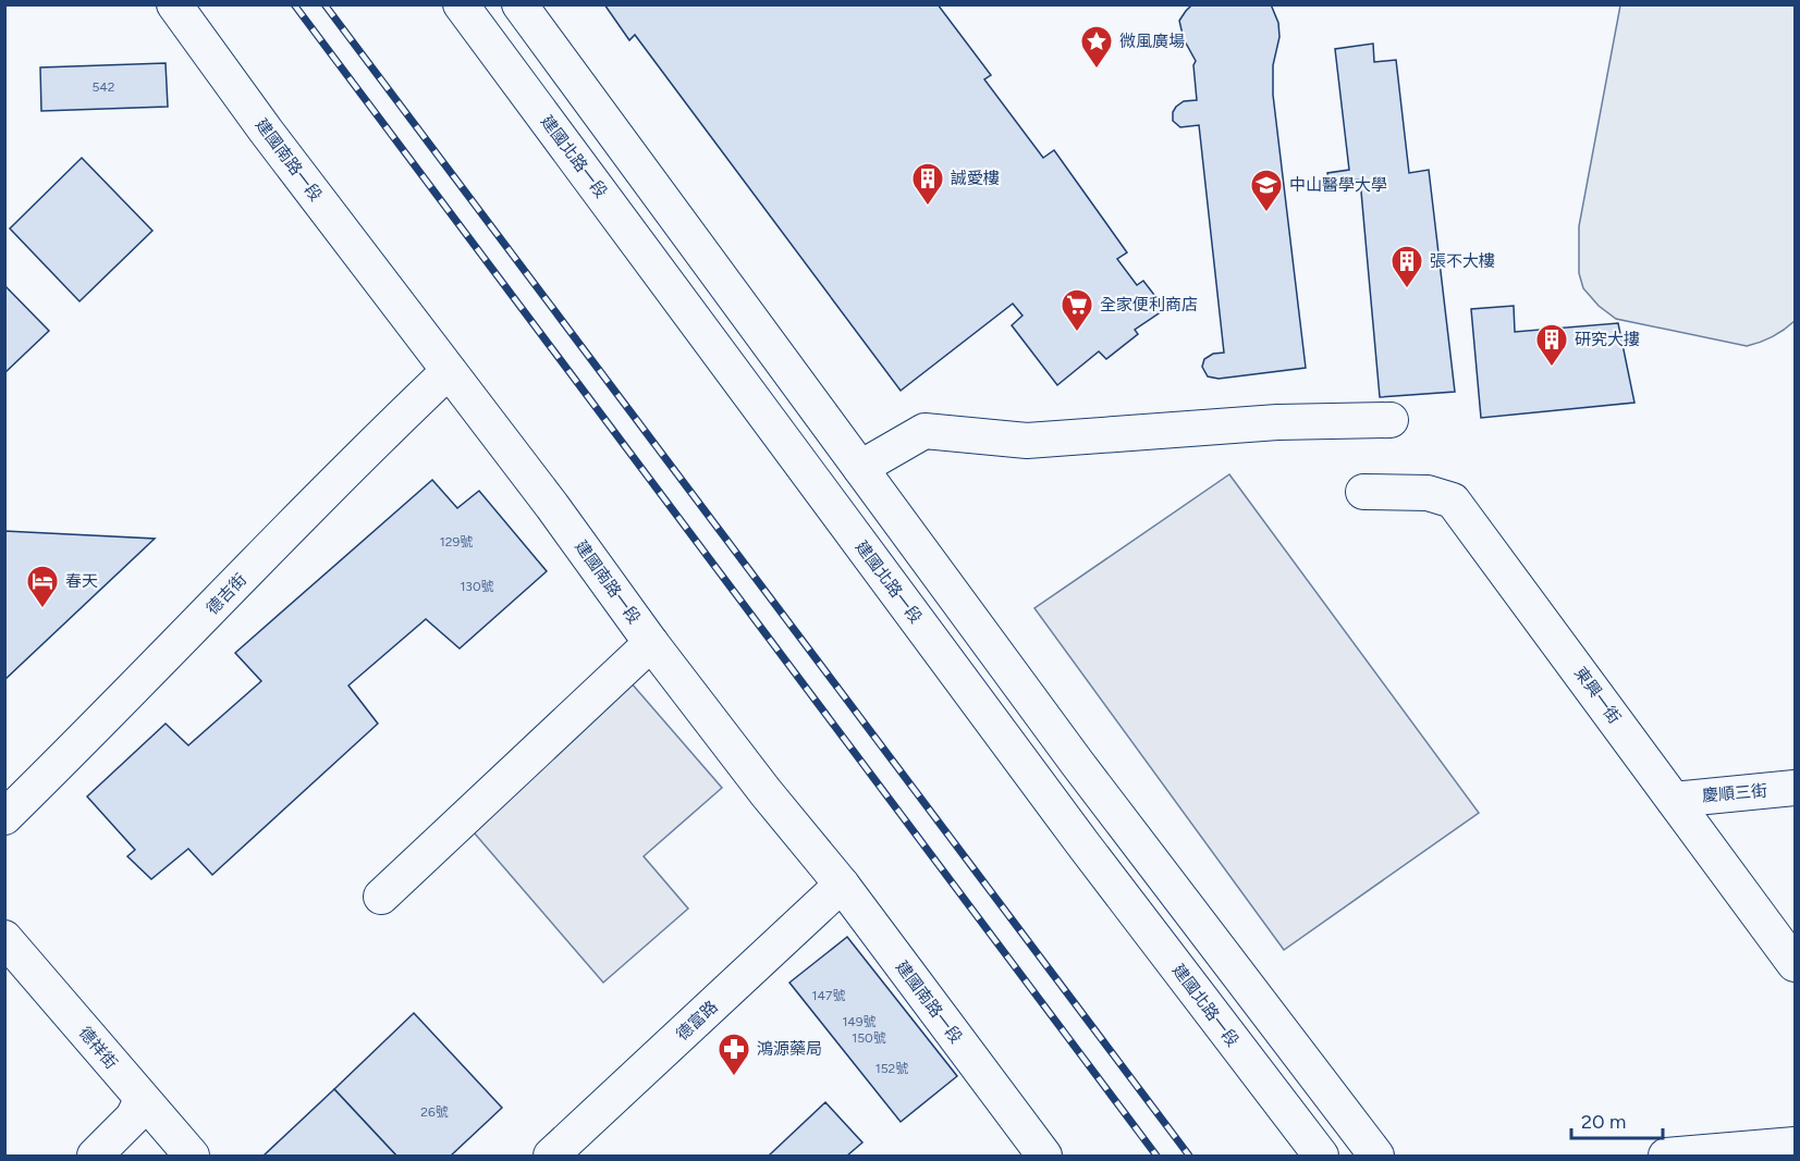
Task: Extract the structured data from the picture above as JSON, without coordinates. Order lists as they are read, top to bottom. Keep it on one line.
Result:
{"streets":{"street":["建國北路一段","建國南路一段","德吉街","東興一街","慶順三街","德富路","德祥街"]},"crossings":[["建國南路一段","德吉街"],["建國南路一段","德富路"],["東興一街","慶順三街"]],"places":{"place":["微風廣場"],"building":["誠愛樓","張不大樓","研究大摟"],"school or university":["中山醫學大學"],"supermarket":["全家便利商店"],"hotel":["春天"],"pharmacy":["鴻源藥局"]},"house_numbers":["542","129號","130號","147號","149號","150號","152號","26號"],"scale_bar":"20 m"}
